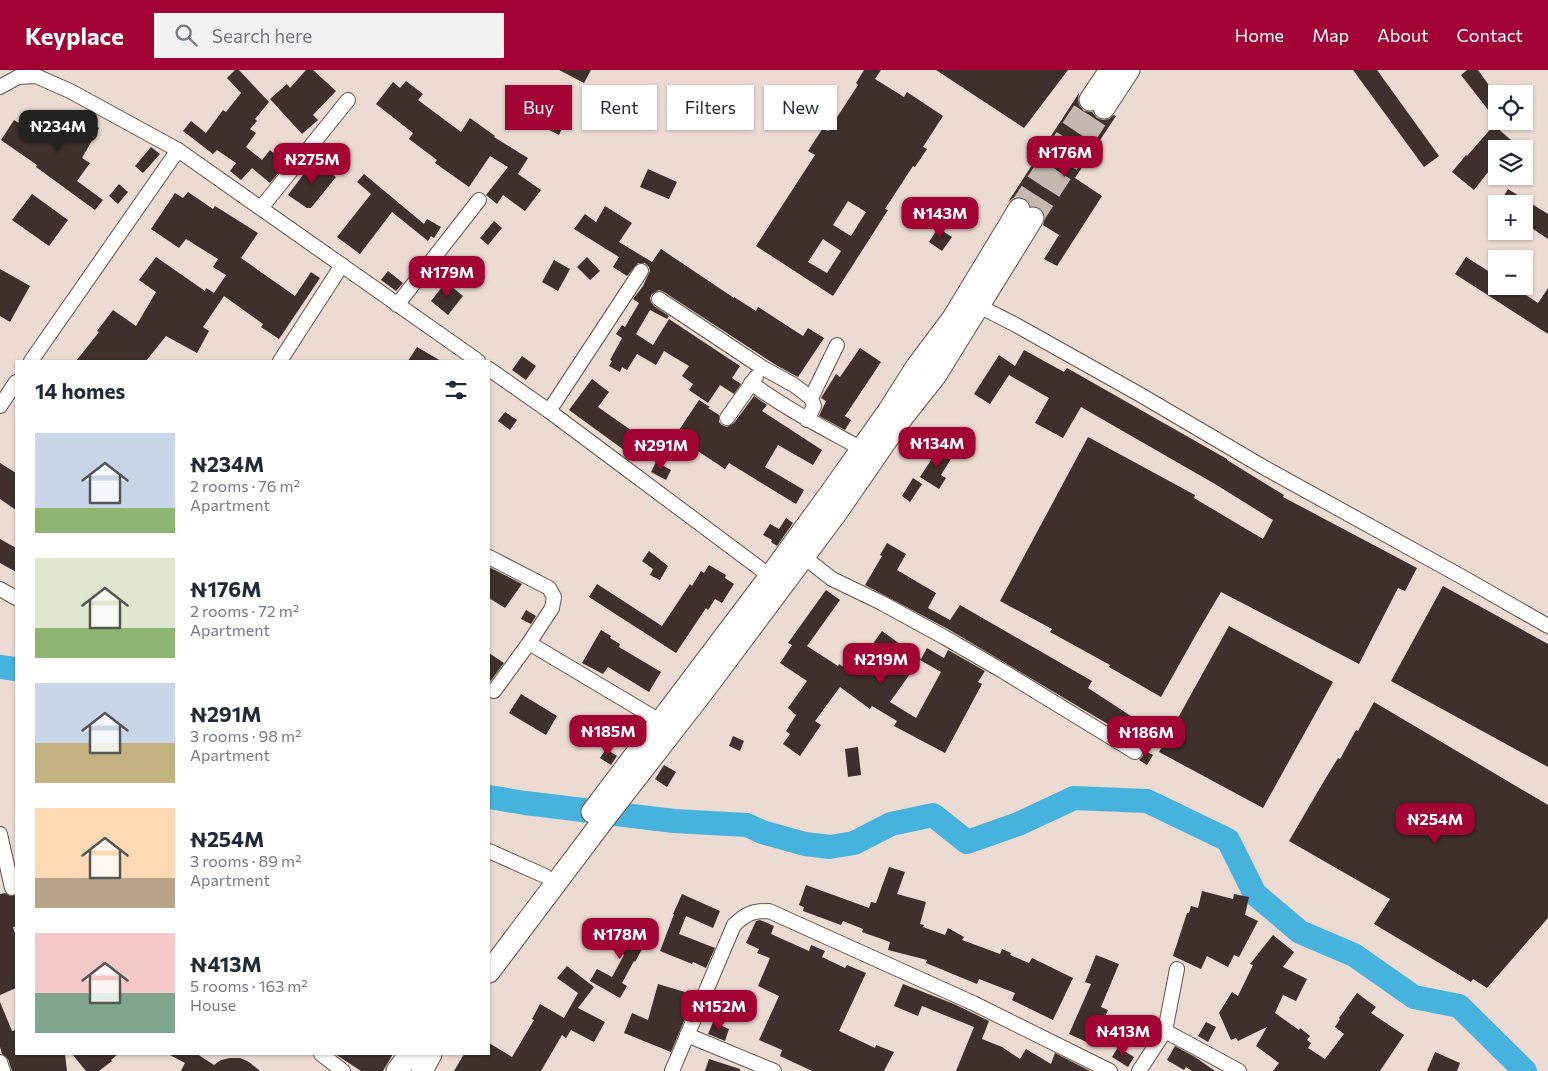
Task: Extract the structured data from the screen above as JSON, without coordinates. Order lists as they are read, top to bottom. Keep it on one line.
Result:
{"page":{"header":"Keyplace","search":"Search here","nav":["Home","Map","About","Contact"],"map_buttons":["+","−"],"chip":["Buy","Rent","Filters","New"],"price":["₦234M","₦176M","₦275M","₦143M","₦179M","₦134M","₦291M","₦219M","₦185M","₦186M","₦254M","₦178M","₦152M","₦413M"],"heading":"14 homes","list":[{"name":"₦234M","note":"2 rooms · 76 m² · Apartment"},{"name":"₦176M","note":"2 rooms · 72 m² · Apartment"},{"name":"₦291M","note":"3 rooms · 98 m² · Apartment"},{"name":"₦254M","note":"3 rooms · 89 m² · Apartment"},{"name":"₦413M","note":"5 rooms · 163 m² · House"}]}}
